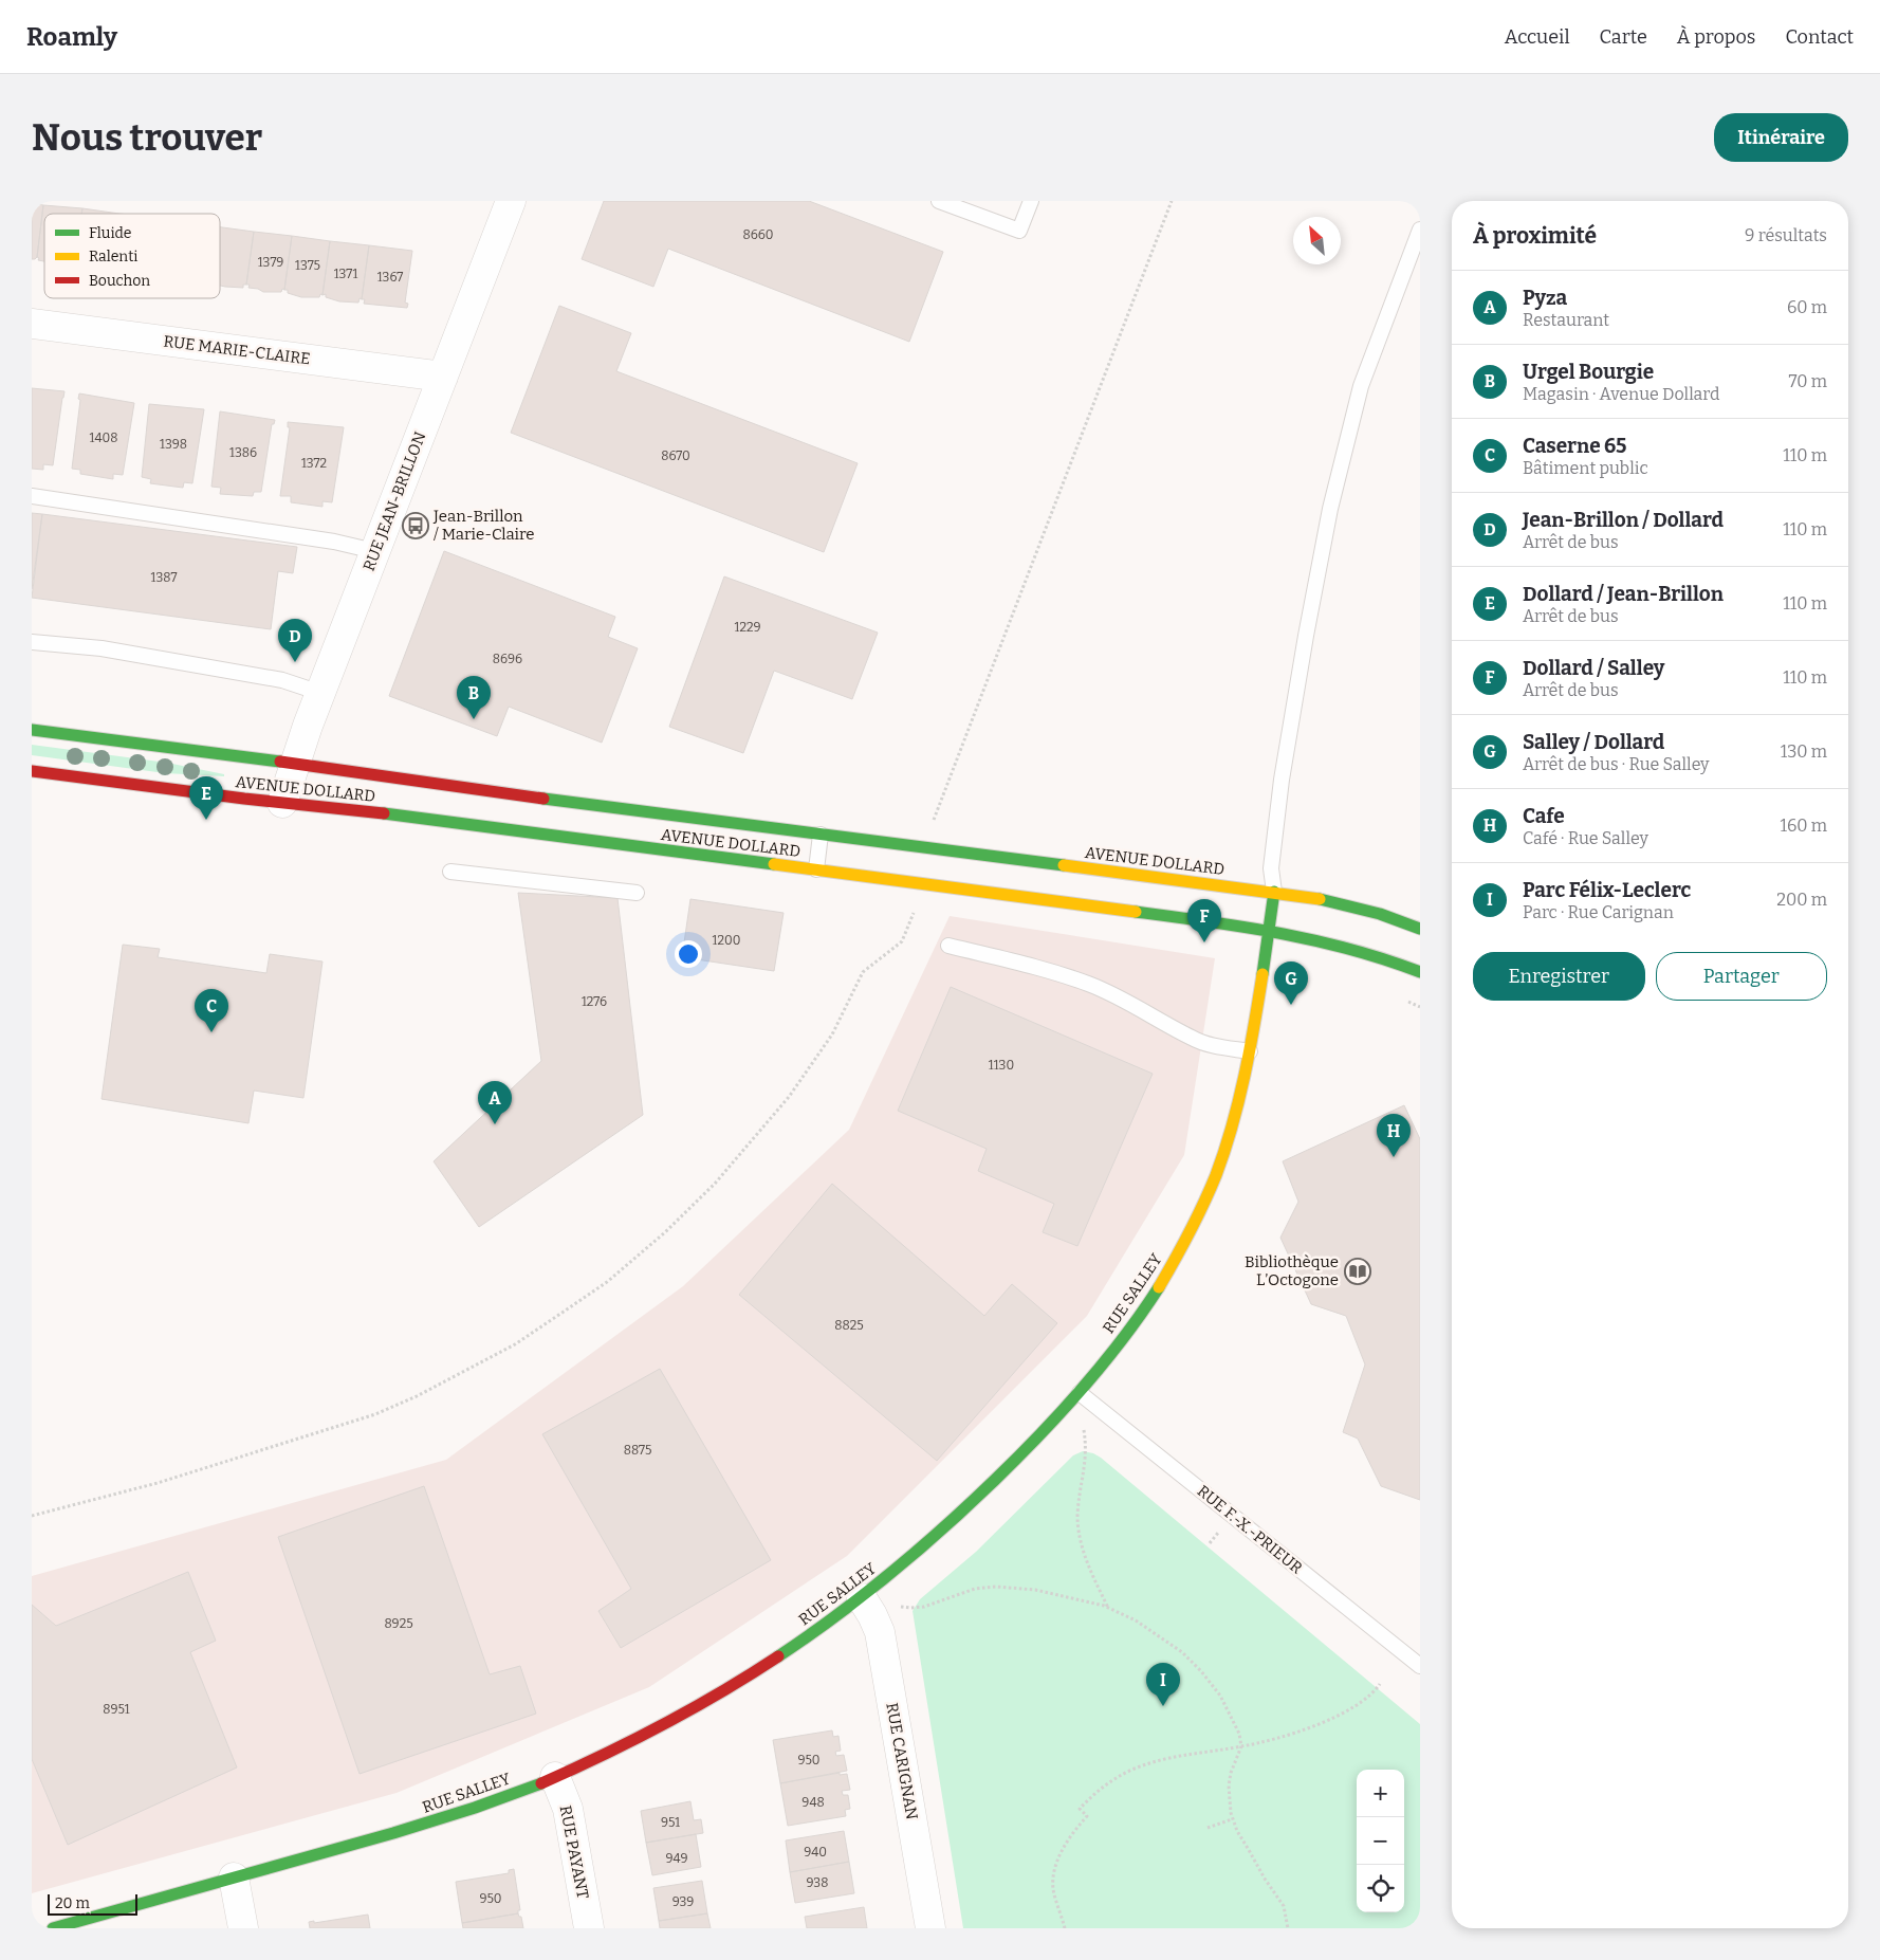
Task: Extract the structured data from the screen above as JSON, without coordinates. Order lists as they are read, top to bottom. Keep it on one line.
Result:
{"streets":{"main road":["AVENUE DOLLARD","RUE SALLEY"],"street":["RUE MARIE-CLAIRE","RUE JEAN-BRILLON","RUE CARIGNAN","RUE PAYANT"],"lane":["RUE F.-X.-PRIEUR"]},"crossings":[["RUE MARIE-CLAIRE","RUE JEAN-BRILLON"],["RUE JEAN-BRILLON","AVENUE DOLLARD"],["AVENUE DOLLARD","RUE SALLEY"],["RUE SALLEY","RUE F.-X.-PRIEUR"],["RUE SALLEY","RUE CARIGNAN"],["RUE SALLEY","RUE PAYANT"]],"places":{"bus stop":["Jean-Brillon / Marie-Claire"],"library":["Bibliothèque L’Octogone"]},"house_numbers":["8660","1379","1375","1371","1367","1408","1398","1386","8670","1372","1387","1229","8696","1200","1276","1130","8825","8875","8925","8951","950","948","951","940","949","938","950","939"],"legend":["Fluide","Ralenti","Bouchon"],"scale_bar":"20 m","north":"top left","page":{"header":"Roamly","nav":["Accueil","Carte","À propos","Contact"],"buttons":["Itinéraire",["Enregistrer","Partager"]],"title":"Nous trouver","heading":["À proximité","9 résultats"],"list":[{"mark":"A","name":"Pyza","note":"Restaurant","value":"60 m"},{"mark":"B","name":"Urgel Bourgie","note":"Magasin · Avenue Dollard","value":"70 m"},{"mark":"C","name":"Caserne 65","note":"Bâtiment public","value":"110 m"},{"mark":"D","name":"Jean-Brillon / Dollard","note":"Arrêt de bus","value":"110 m"},{"mark":"E","name":"Dollard / Jean-Brillon","note":"Arrêt de bus","value":"110 m"},{"mark":"F","name":"Dollard / Salley","note":"Arrêt de bus","value":"110 m"},{"mark":"G","name":"Salley / Dollard","note":"Arrêt de bus · Rue Salley","value":"130 m"},{"mark":"H","name":"Cafe","note":"Café · Rue Salley","value":"160 m"},{"mark":"I","name":"Parc Félix-Leclerc","note":"Parc · Rue Carignan","value":"200 m"}],"pins":["D","B","E","F","G","C","A","H","I"],"map_buttons":["+","−"],"scale":"20 m"}}
